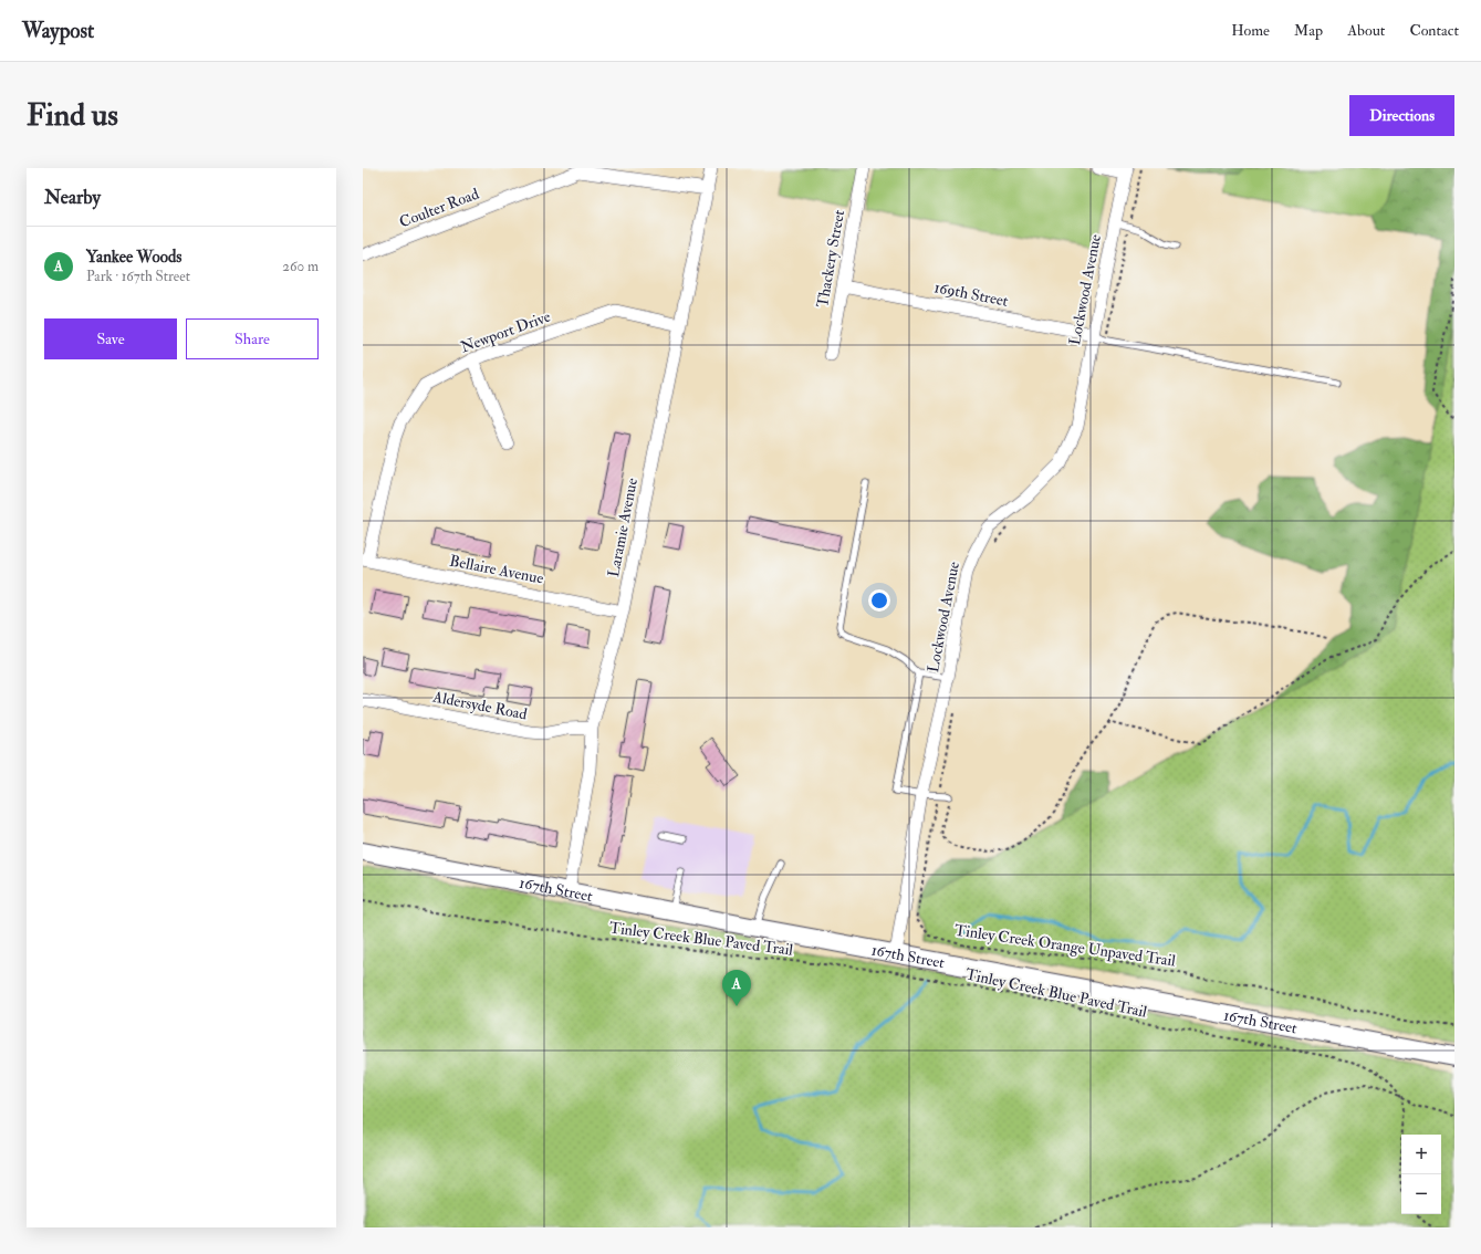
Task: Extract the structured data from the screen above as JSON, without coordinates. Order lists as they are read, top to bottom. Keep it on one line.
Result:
{"streets":{"main road":["167th Street"],"street":["Coulter Road","Thackery Street","Lockwood Avenue","169th Street","Newport Drive","Laramie Avenue","Bellaire Avenue","Aldersyde Road"],"path":["Tinley Creek Blue Paved Trail","Tinley Creek Orange Unpaved Trail"]},"crossings":[["Coulter Road","Laramie Avenue"],["Thackery Street","169th Street"],["Lockwood Avenue","169th Street"],["Lockwood Avenue","167th Street"],["Newport Drive","Laramie Avenue"],["Newport Drive","Bellaire Avenue"],["Laramie Avenue","Bellaire Avenue"],["Laramie Avenue","Aldersyde Road"],["Laramie Avenue","167th Street"]],"page":{"header":"Waypost","nav":["Home","Map","About","Contact"],"buttons":["Directions",["Save","Share"]],"title":"Find us","heading":"Nearby","list":[{"mark":"A","name":"Yankee Woods","note":"Park · 167th Street","value":"260 m"}],"pins":"A","map_buttons":["+","−"]}}
